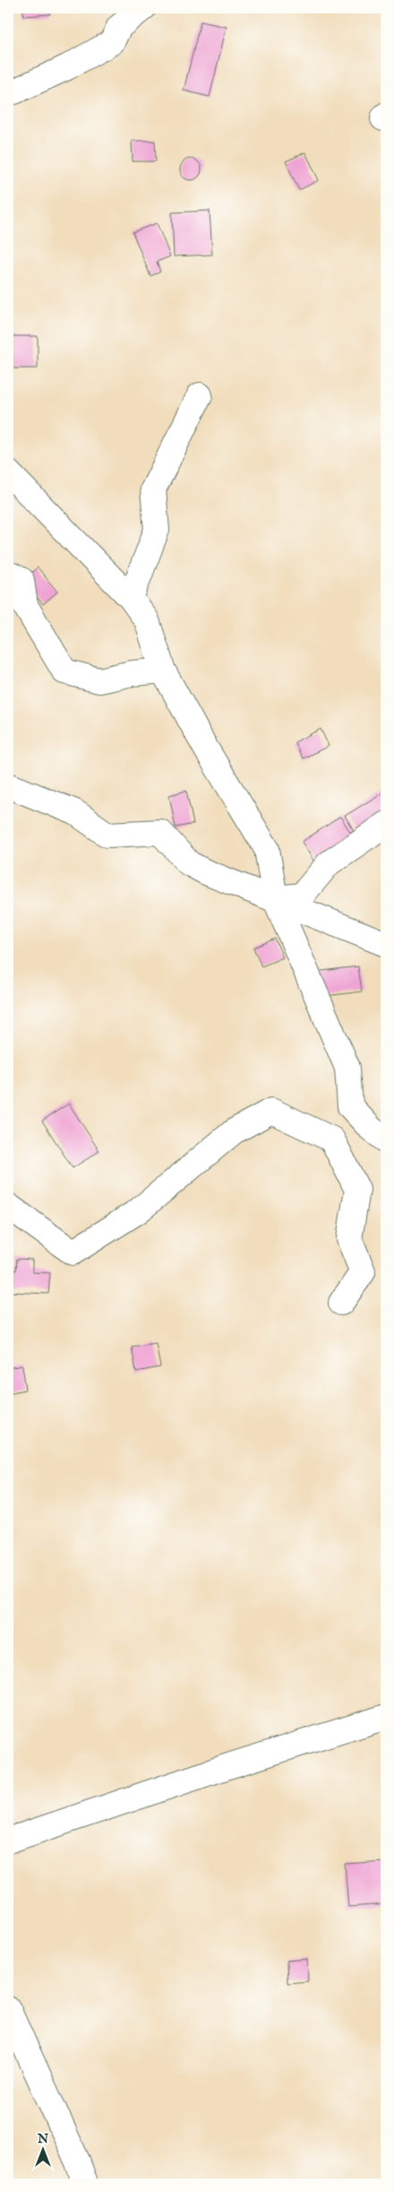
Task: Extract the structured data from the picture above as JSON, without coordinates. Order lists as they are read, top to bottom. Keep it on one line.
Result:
{"north":"top"}
